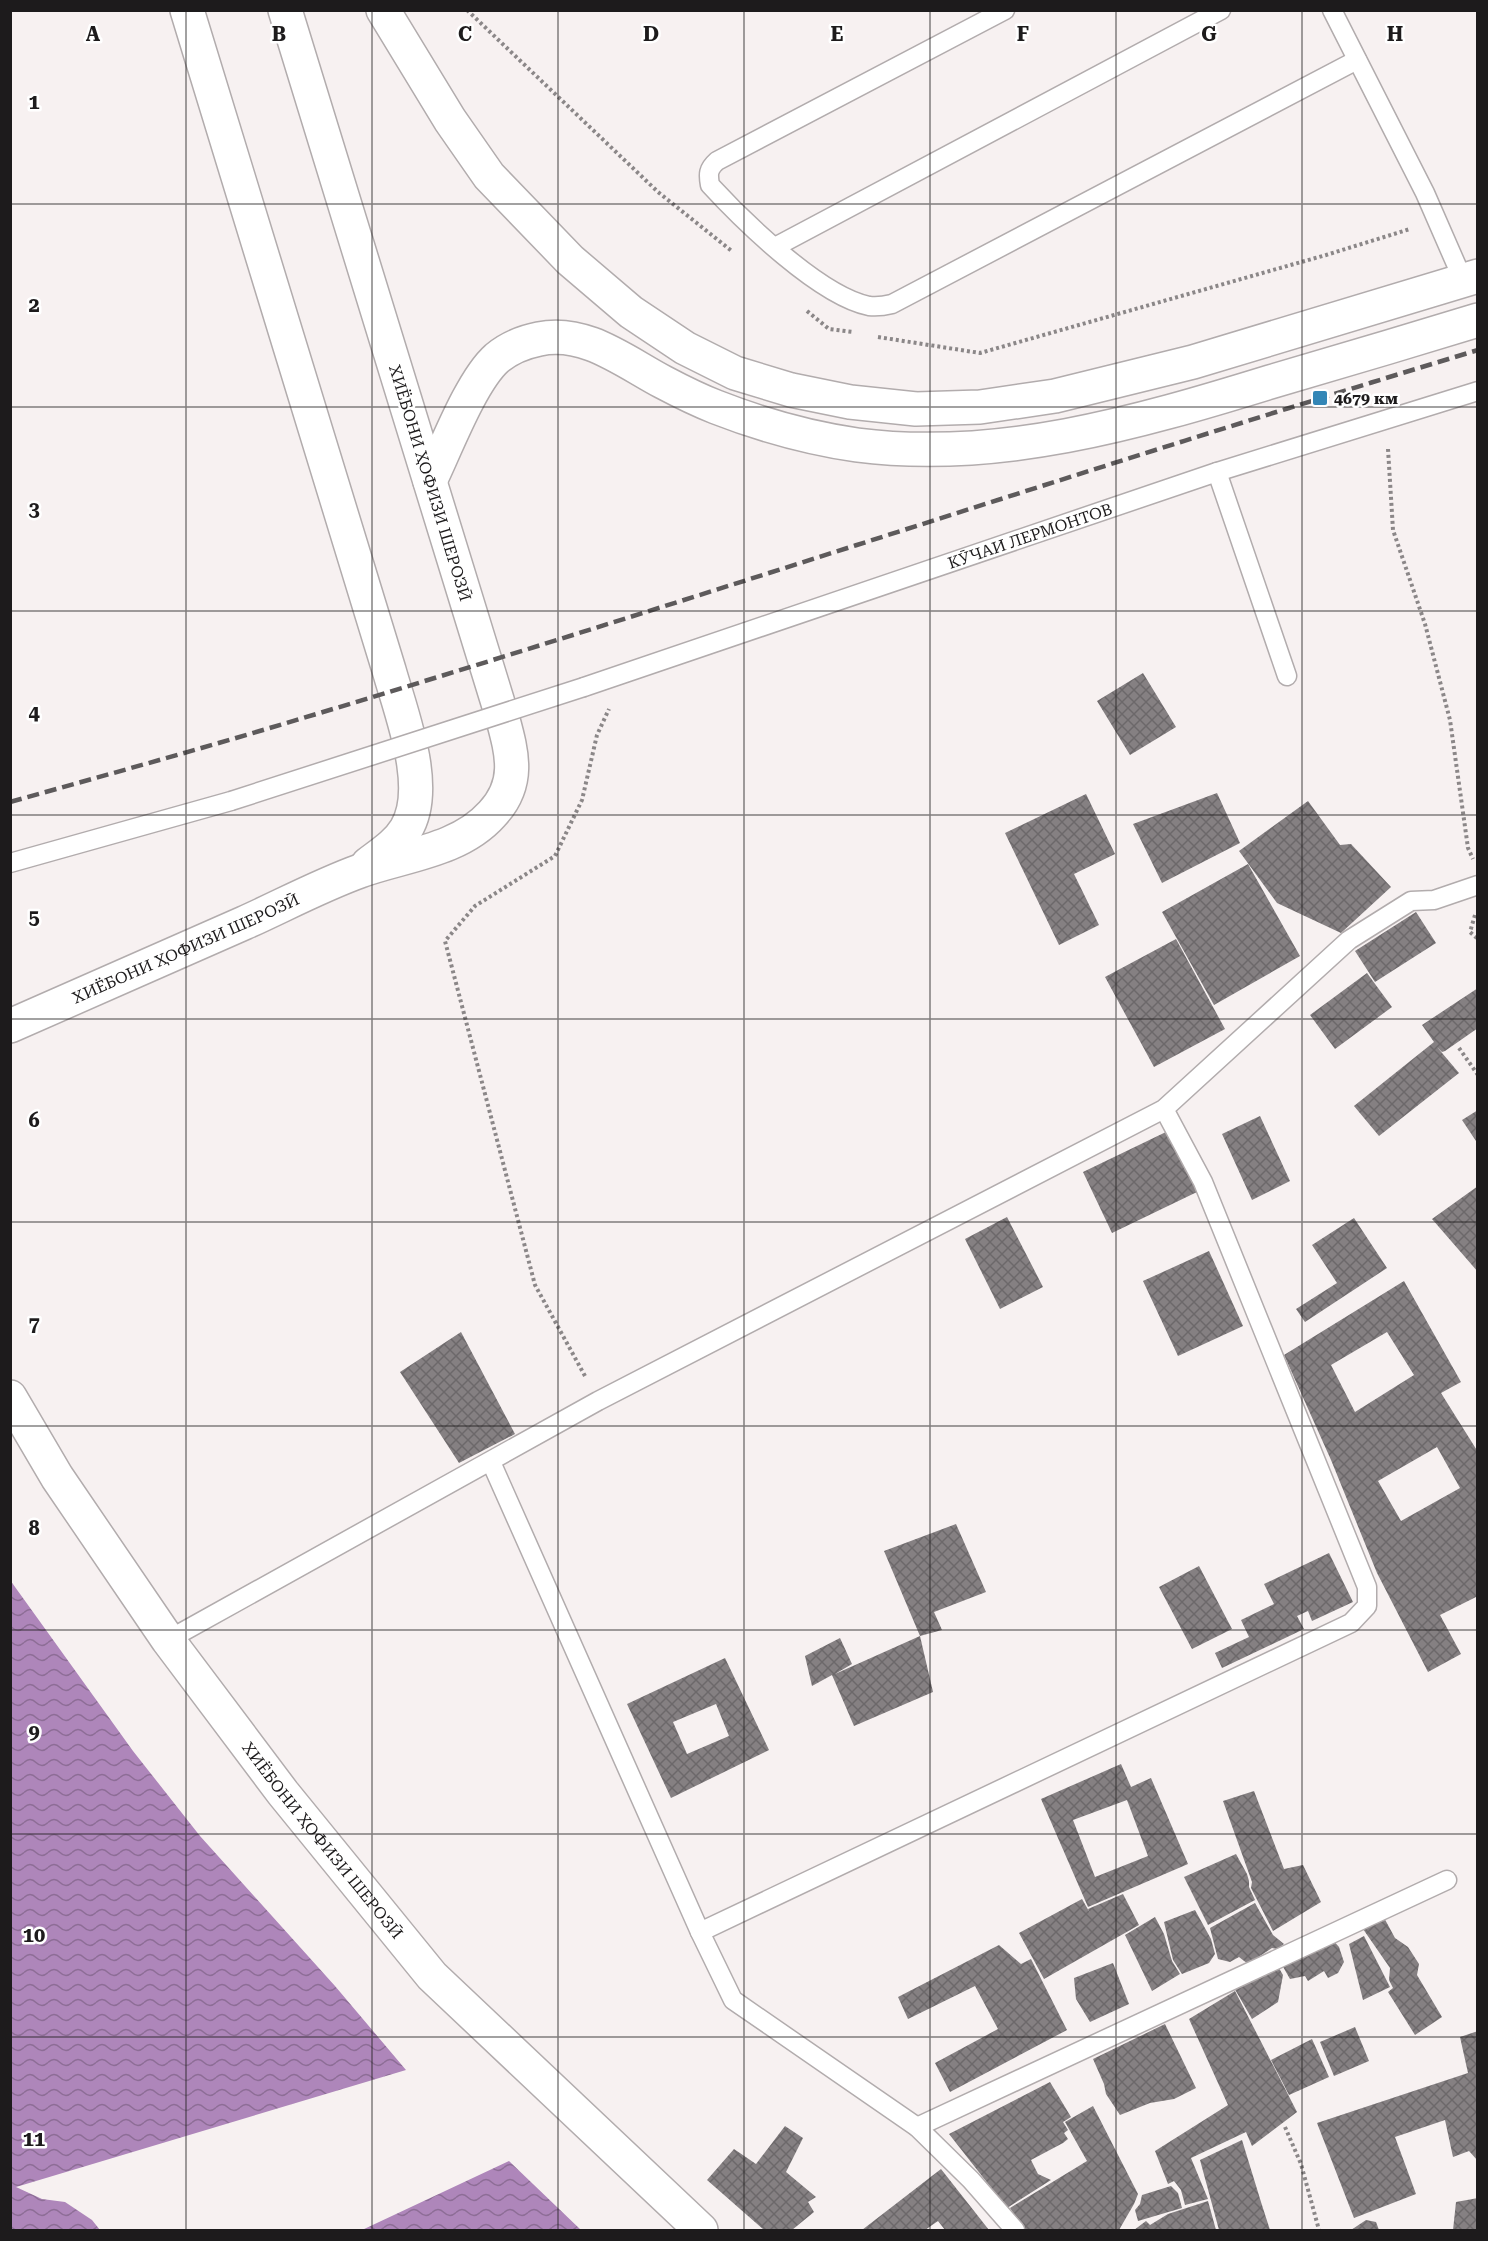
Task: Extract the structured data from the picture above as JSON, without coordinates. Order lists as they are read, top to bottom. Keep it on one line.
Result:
{"streets":{"main road":["ХИЁБОНИ ҲОФИЗИ ШЕРОЗӢ"],"lane":["КӮЧАИ ЛЕРМОНТОВ"]},"places":{"transit":["4679 км"]},"grid":{"columns":["A","B","C","D","E","F","G","H"],"rows":["1","2","3","4","5","6","7","8","9","10","11"]}}
